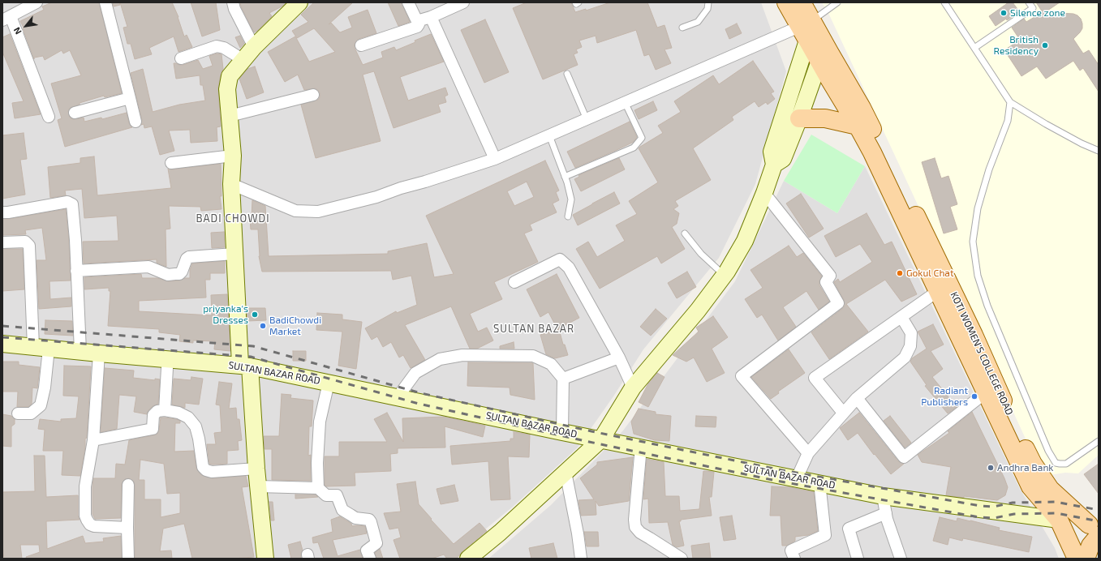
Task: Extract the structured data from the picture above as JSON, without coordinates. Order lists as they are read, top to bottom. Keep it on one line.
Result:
{"streets":{"main road":["KOTI WOMEN'S COLLEGE ROAD","SULTAN BAZAR ROAD"]},"crossings":[["KOTI WOMEN'S COLLEGE ROAD","SULTAN BAZAR ROAD"]],"districts":["BADI CHOWDI","SULTAN BAZAR"],"places":["Silence zone","British Residency","Gokul Chat","priyanka's Dresses","BadiChowdi Market","Radiant Publishers","Andhra Bank"],"north":"bottom left"}
